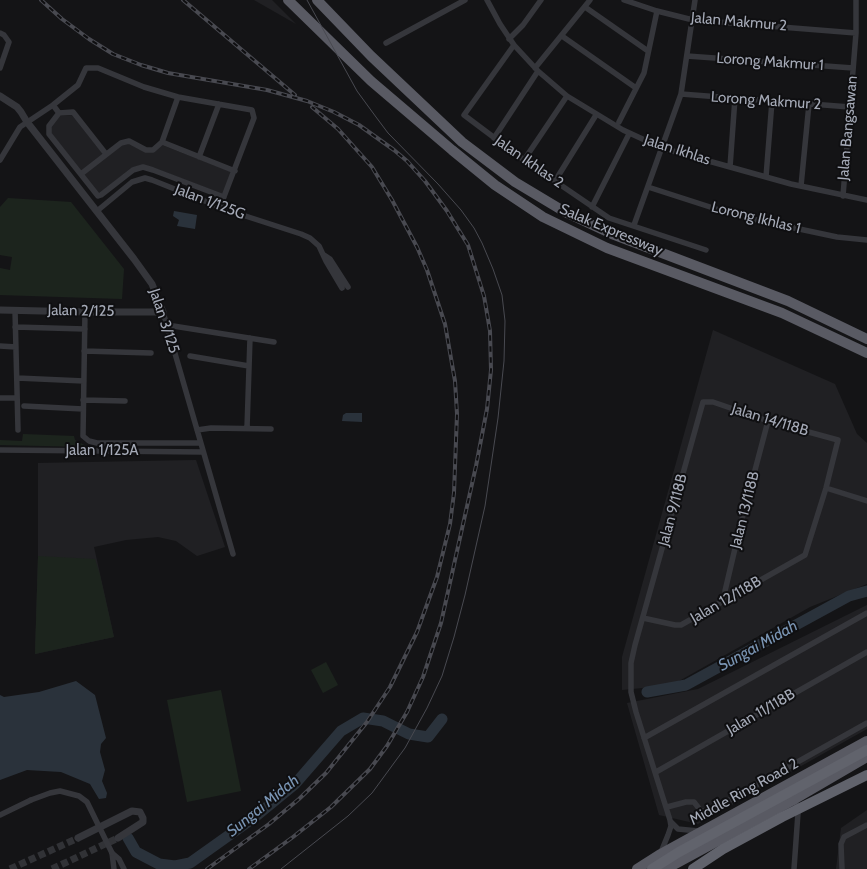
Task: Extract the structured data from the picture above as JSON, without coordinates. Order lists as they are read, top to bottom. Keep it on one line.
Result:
{"streets":{"highway":["Salak Expressway","Middle Ring Road 2"],"street":["Jalan Makmur 2","Lorong Makmur 1","Lorong Makmur 2","Jalan Bangsawan","Jalan Ikhlas","Jalan Ikhlas 2","Jalan 1/125G","Lorong Ikhlas 1","Jalan 2/125","Jalan 3/125","Jalan 14/118B","Jalan 1/125A","Jalan 9/118B","Jalan 13/118B","Jalan 12/118B","Jalan 11/118B"]},"crossings":[["Jalan Makmur 2","Jalan Bangsawan"],["Lorong Makmur 1","Jalan Bangsawan"],["Lorong Makmur 2","Jalan Bangsawan"],["Jalan Bangsawan","Jalan Ikhlas"],["Jalan Ikhlas","Jalan Ikhlas 2"],["Jalan 1/125G","Jalan 3/125"],["Jalan 2/125","Jalan 3/125"],["Jalan 3/125","Jalan 1/125A"],["Jalan 14/118B","Jalan 9/118B"],["Jalan 14/118B","Jalan 13/118B"],["Jalan 14/118B","Jalan 12/118B"],["Jalan 9/118B","Jalan 12/118B"],["Jalan 9/118B","Jalan 11/118B"],["Jalan 13/118B","Jalan 12/118B"]],"water":["Sungai Midah"]}
